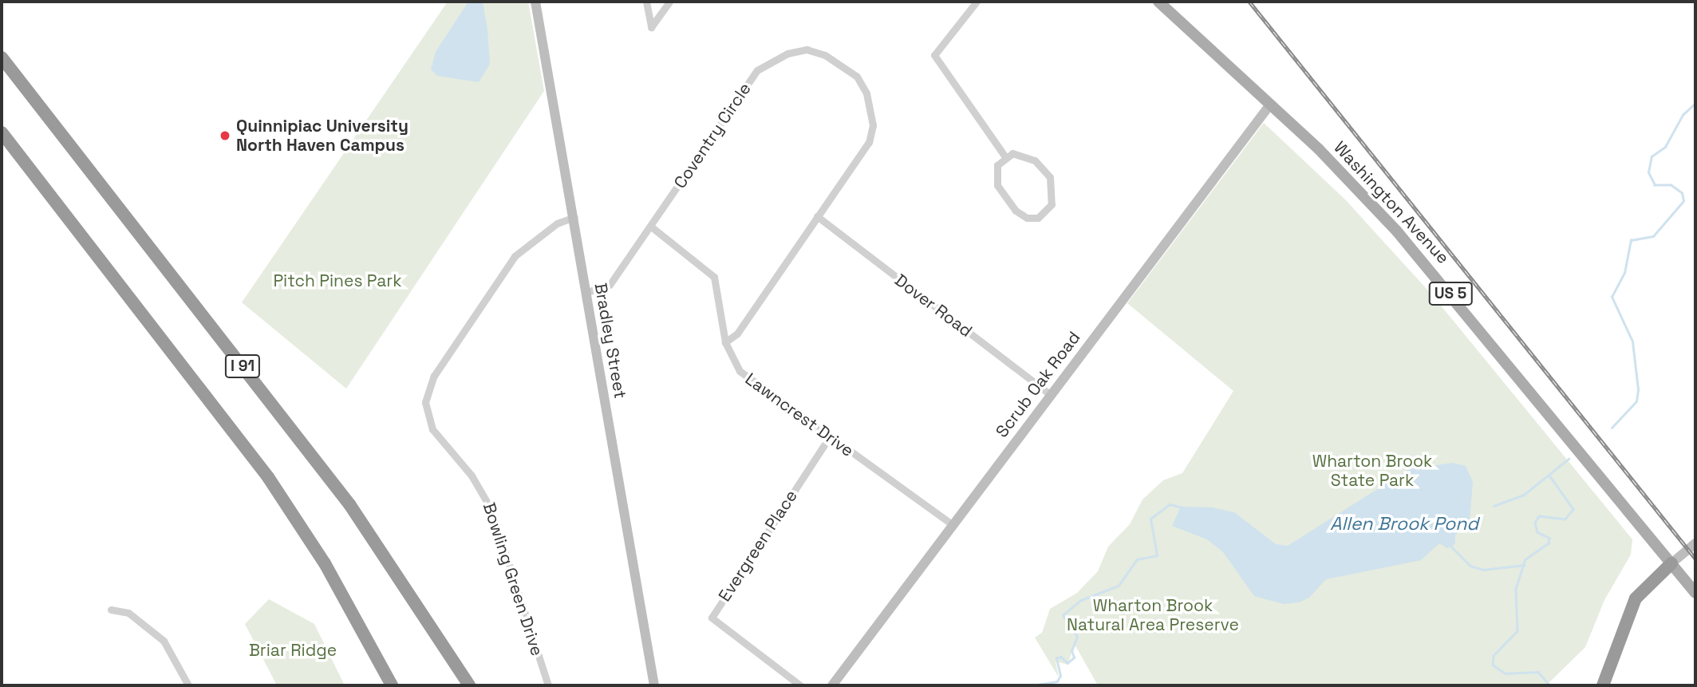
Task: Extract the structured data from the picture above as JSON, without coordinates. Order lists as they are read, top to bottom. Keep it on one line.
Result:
{"streets":{"highway":["I 91"],"main road":["Washington Avenue","US 5","Bradley Street","Scrub Oak Road"],"street":["Coventry Circle","Dover Road","Lawncrest Drive","Evergreen Place","Bowling Green Drive"]},"crossings":[["Coventry Circle","Dover Road"],["Coventry Circle","Bradley Street"],["Coventry Circle","Lawncrest Drive"],["Washington Avenue","US 5"],["Washington Avenue","Scrub Oak Road"],["Dover Road","Scrub Oak Road"],["Bradley Street","Bowling Green Drive"],["Scrub Oak Road","Lawncrest Drive"],["Lawncrest Drive","Evergreen Place"]],"water":["Allen Brook Pond"],"parks":["Pitch Pines Park","Wharton Brook State Park","Wharton Brook Natural Area Preserve","Briar Ridge"],"places":["Quinnipiac University North Haven Campus"]}
